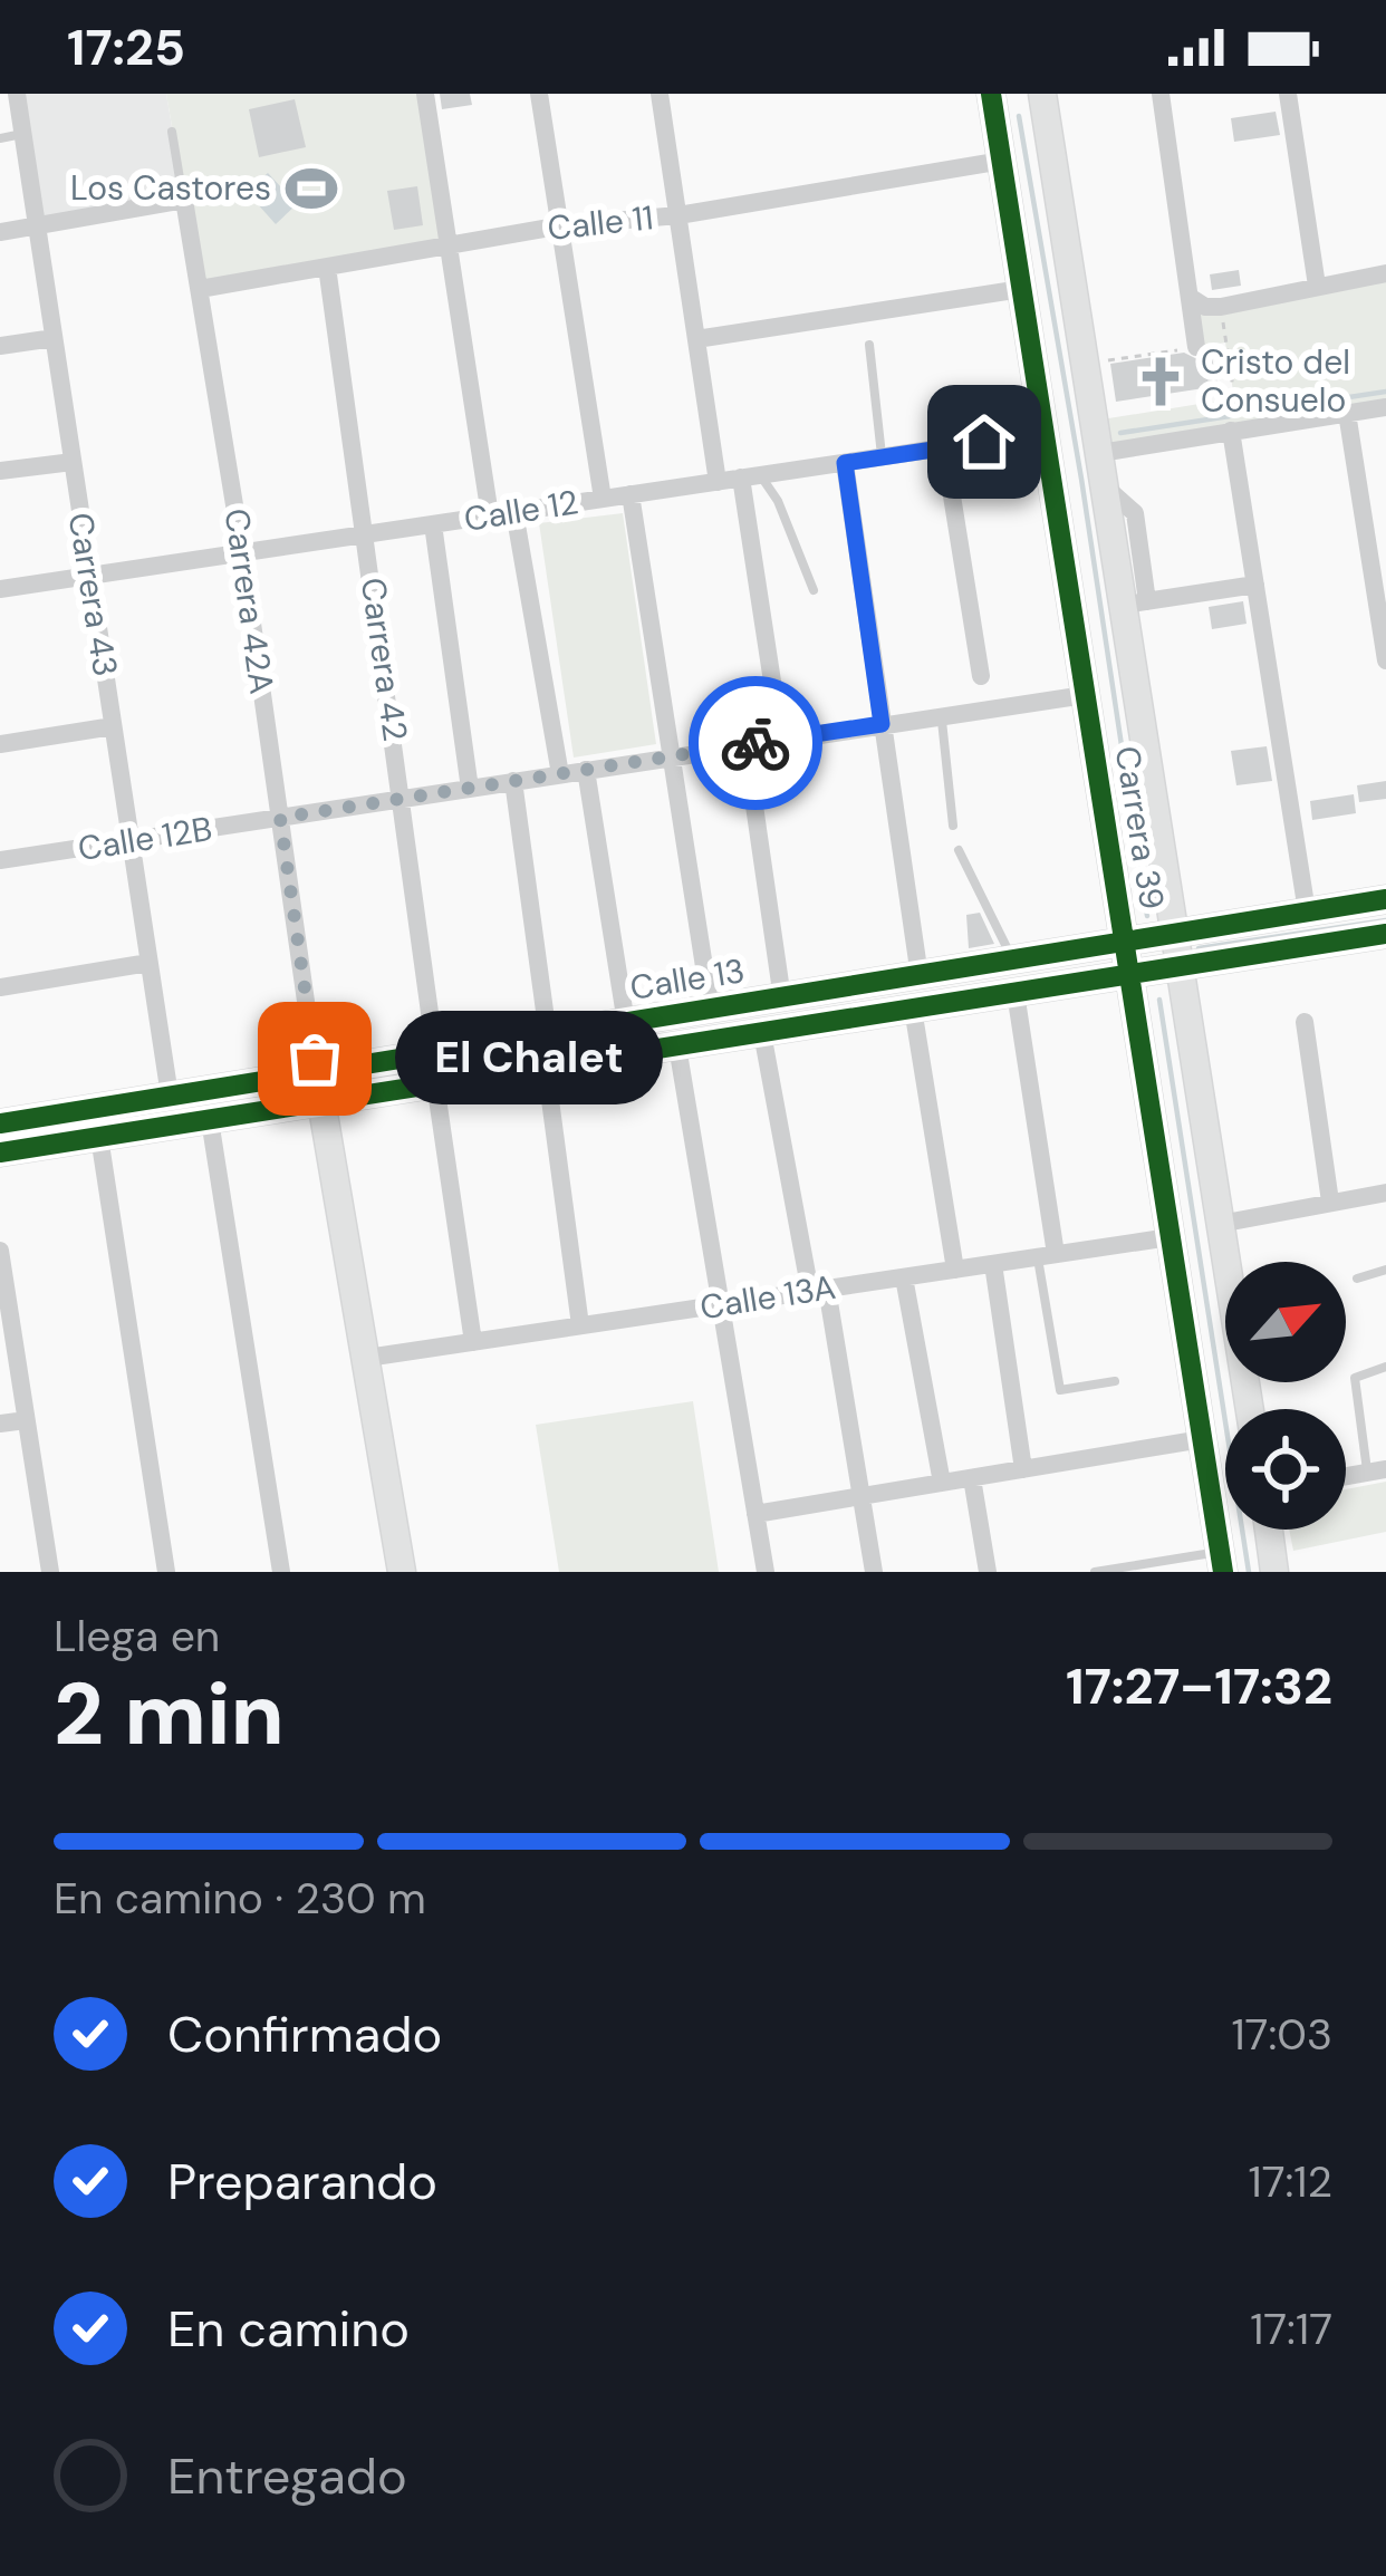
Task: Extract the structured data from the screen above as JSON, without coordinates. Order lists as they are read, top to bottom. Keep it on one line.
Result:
{"streets":{"main road":["Carrera 42A","Carrera 39","Calle 13"],"street":["Calle 11","Calle 12","Carrera 43","Carrera 42","Calle 12B","Calle 13A"]},"crossings":[["Calle 11","Carrera 42A"],["Calle 11","Carrera 42"],["Calle 11","Carrera 39"],["Calle 12","Carrera 43"],["Calle 12","Carrera 42A"],["Calle 12","Carrera 42"],["Calle 12","Carrera 39"],["Carrera 43","Calle 12B"],["Carrera 43","Calle 13"],["Carrera 42A","Calle 12B"],["Carrera 42A","Calle 13"],["Carrera 42A","Calle 13A"],["Carrera 42","Calle 12B"],["Carrera 42","Calle 13"],["Carrera 39","Calle 12B"],["Carrera 39","Calle 13"],["Carrera 39","Calle 13A"]],"places":{"sports":["Los Castores"],"church":["Cristo del Consuelo"],"other":["El Chalet"]},"north":"top right","page":{"status":"17:25","bubble":"El Chalet","heading":["2 min","Llega en","17:27–17:32"],"bar":"En camino · 230 m","list":[["Confirmado","17:03"],["Preparando","17:12"],["En camino","17:17"],"Entregado"]}}
